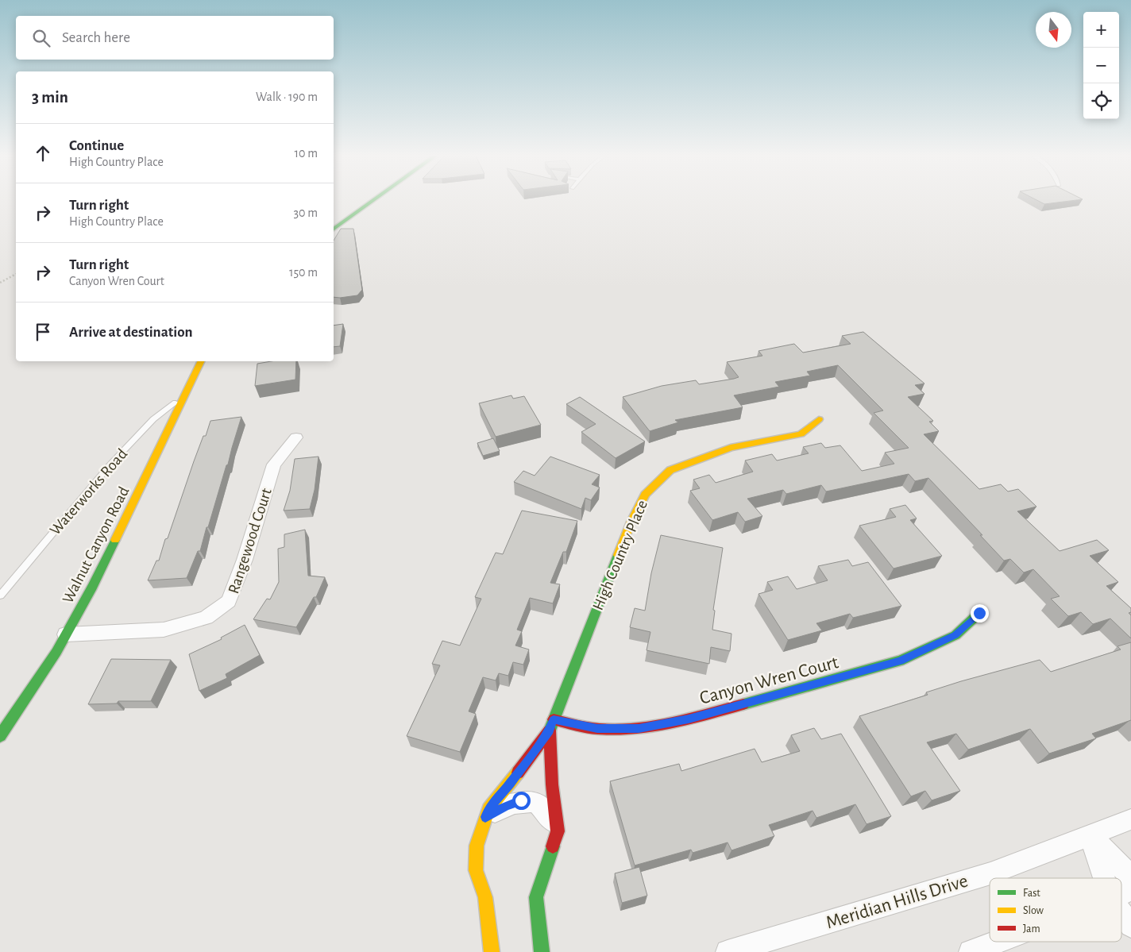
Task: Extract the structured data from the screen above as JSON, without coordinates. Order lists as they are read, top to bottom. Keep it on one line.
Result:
{"streets":{"street":["Rangewood Court","Walnut Canyon Road","High Country Place","Canyon Wren Court","Meridian Hills Drive"],"lane":["Waterworks Road"]},"crossings":[["Waterworks Road","Walnut Canyon Road"],["Rangewood Court","Walnut Canyon Road"],["High Country Place","Canyon Wren Court"]],"legend":["Fast","Slow","Jam"],"north":"bottom","page":{"map_buttons":["+","−"],"search":"Search here","heading":["3 min","Walk · 190 m"],"list":[["Continue","High Country Place","10 m"],["Turn right","High Country Place","30 m"],["Turn right","Canyon Wren Court","150 m"],"Arrive at destination"]}}
